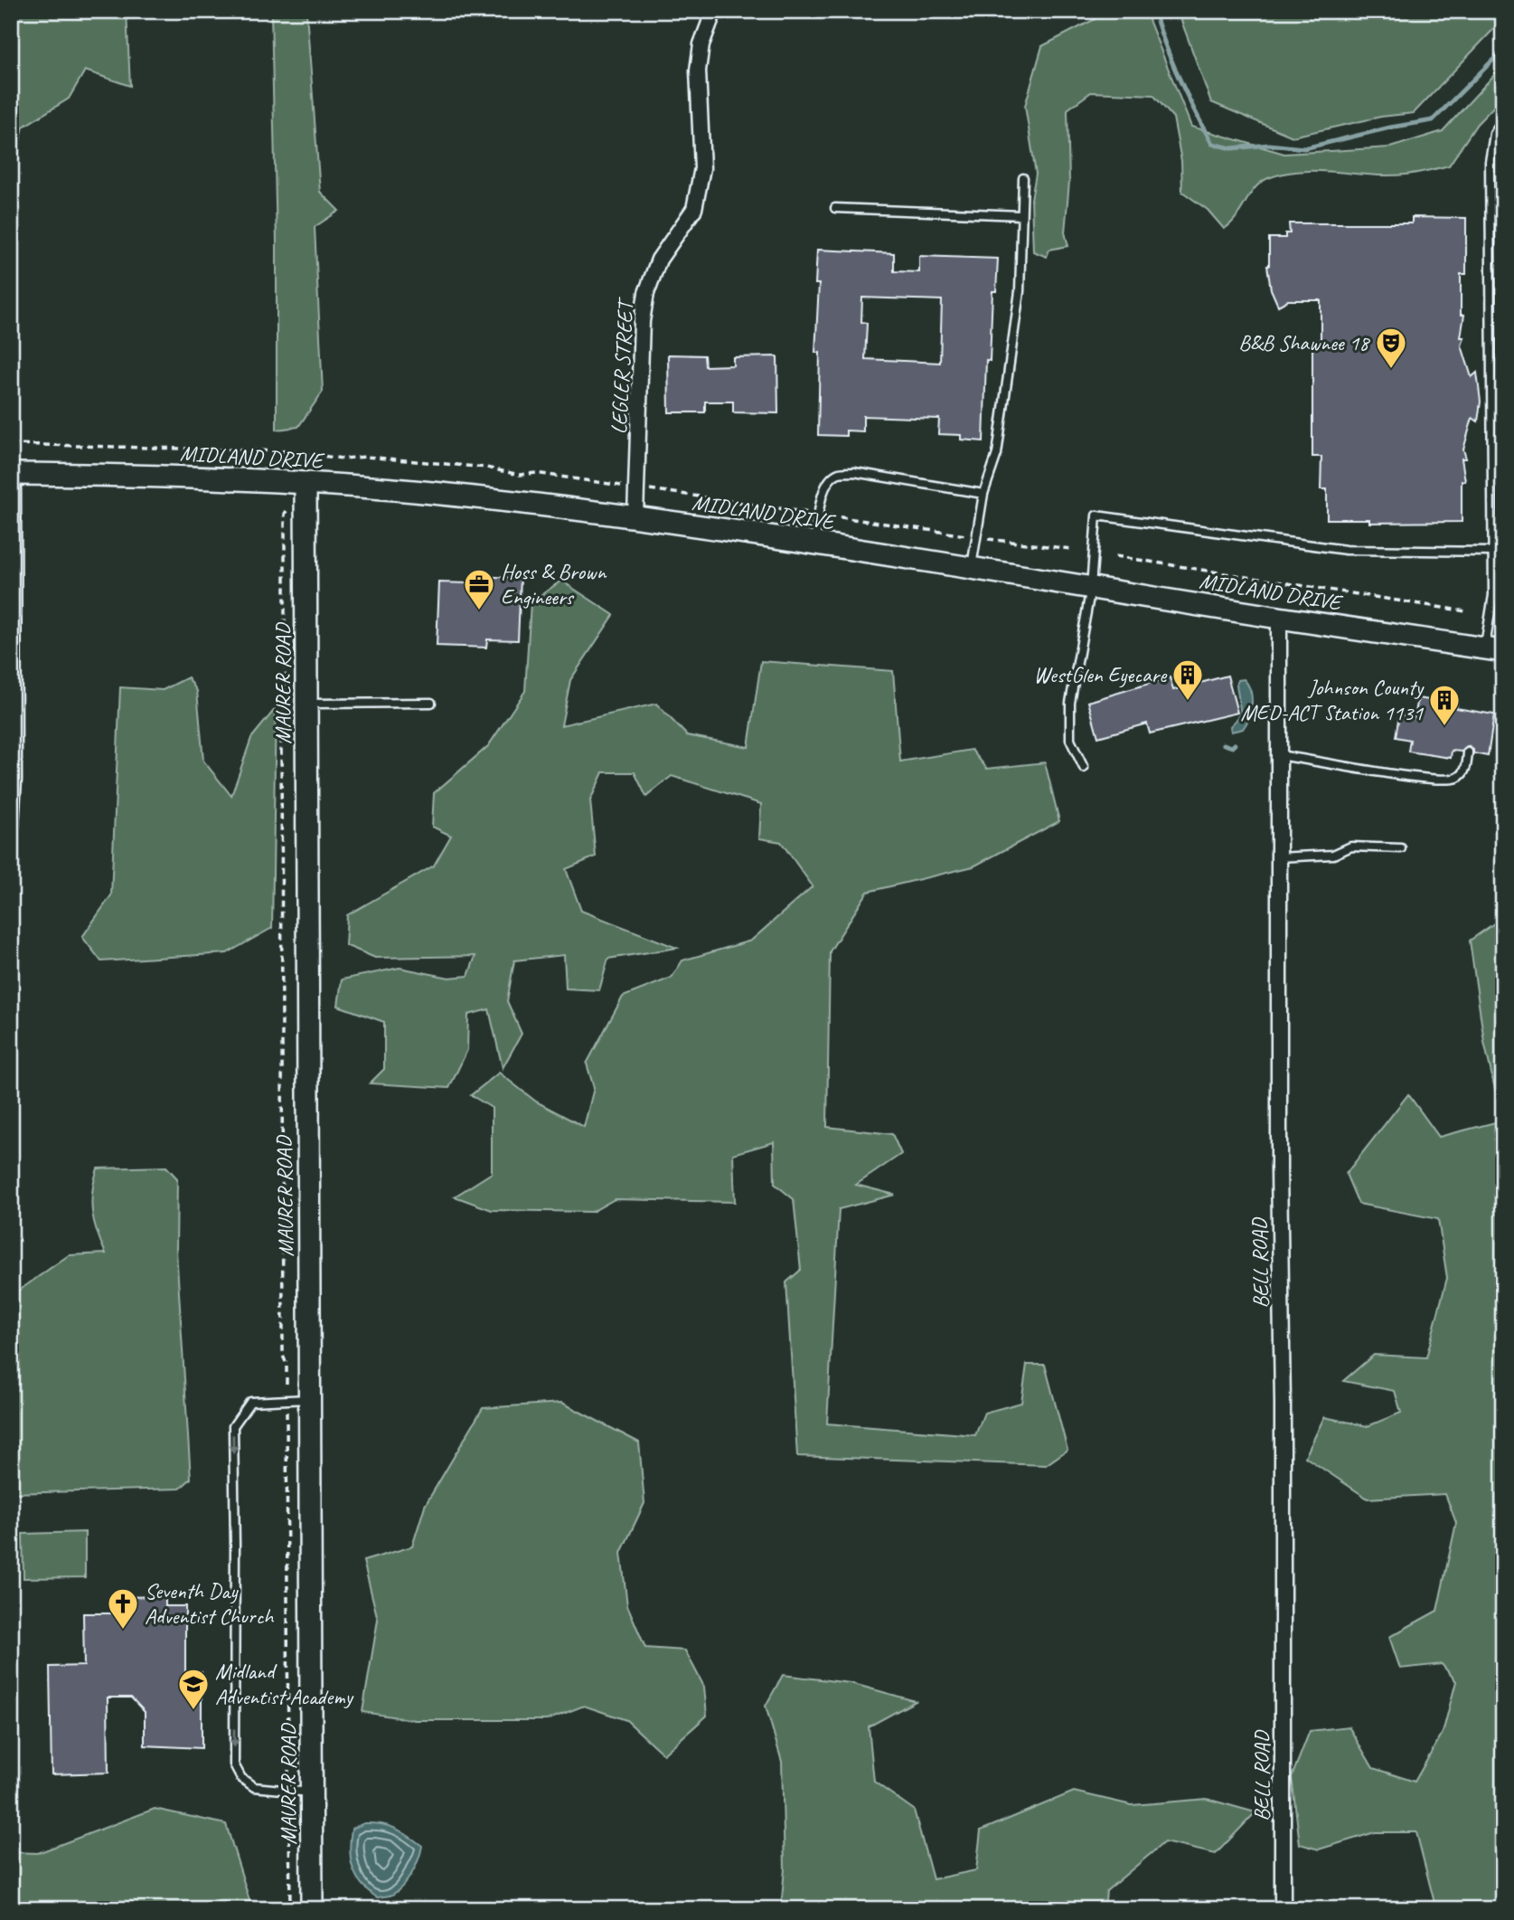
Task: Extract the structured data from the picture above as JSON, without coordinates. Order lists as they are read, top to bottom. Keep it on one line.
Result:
{"streets":{"main road":["MIDLAND DRIVE","MAURER ROAD"],"street":["LEGLER STREET","BELL ROAD"]},"crossings":[["LEGLER STREET","MIDLAND DRIVE"],["MIDLAND DRIVE","MAURER ROAD"],["MIDLAND DRIVE","BELL ROAD"]],"places":{"theatre":["B&B Shawnee 18"],"office":["Hoss & Brown Engineers"],"building":["WestGlen Eyecare","Johnson County MED-ACT Station 1131"],"church":["Seventh Day Adventist Church"],"school or university":["Midland Adventist Academy"]}}
